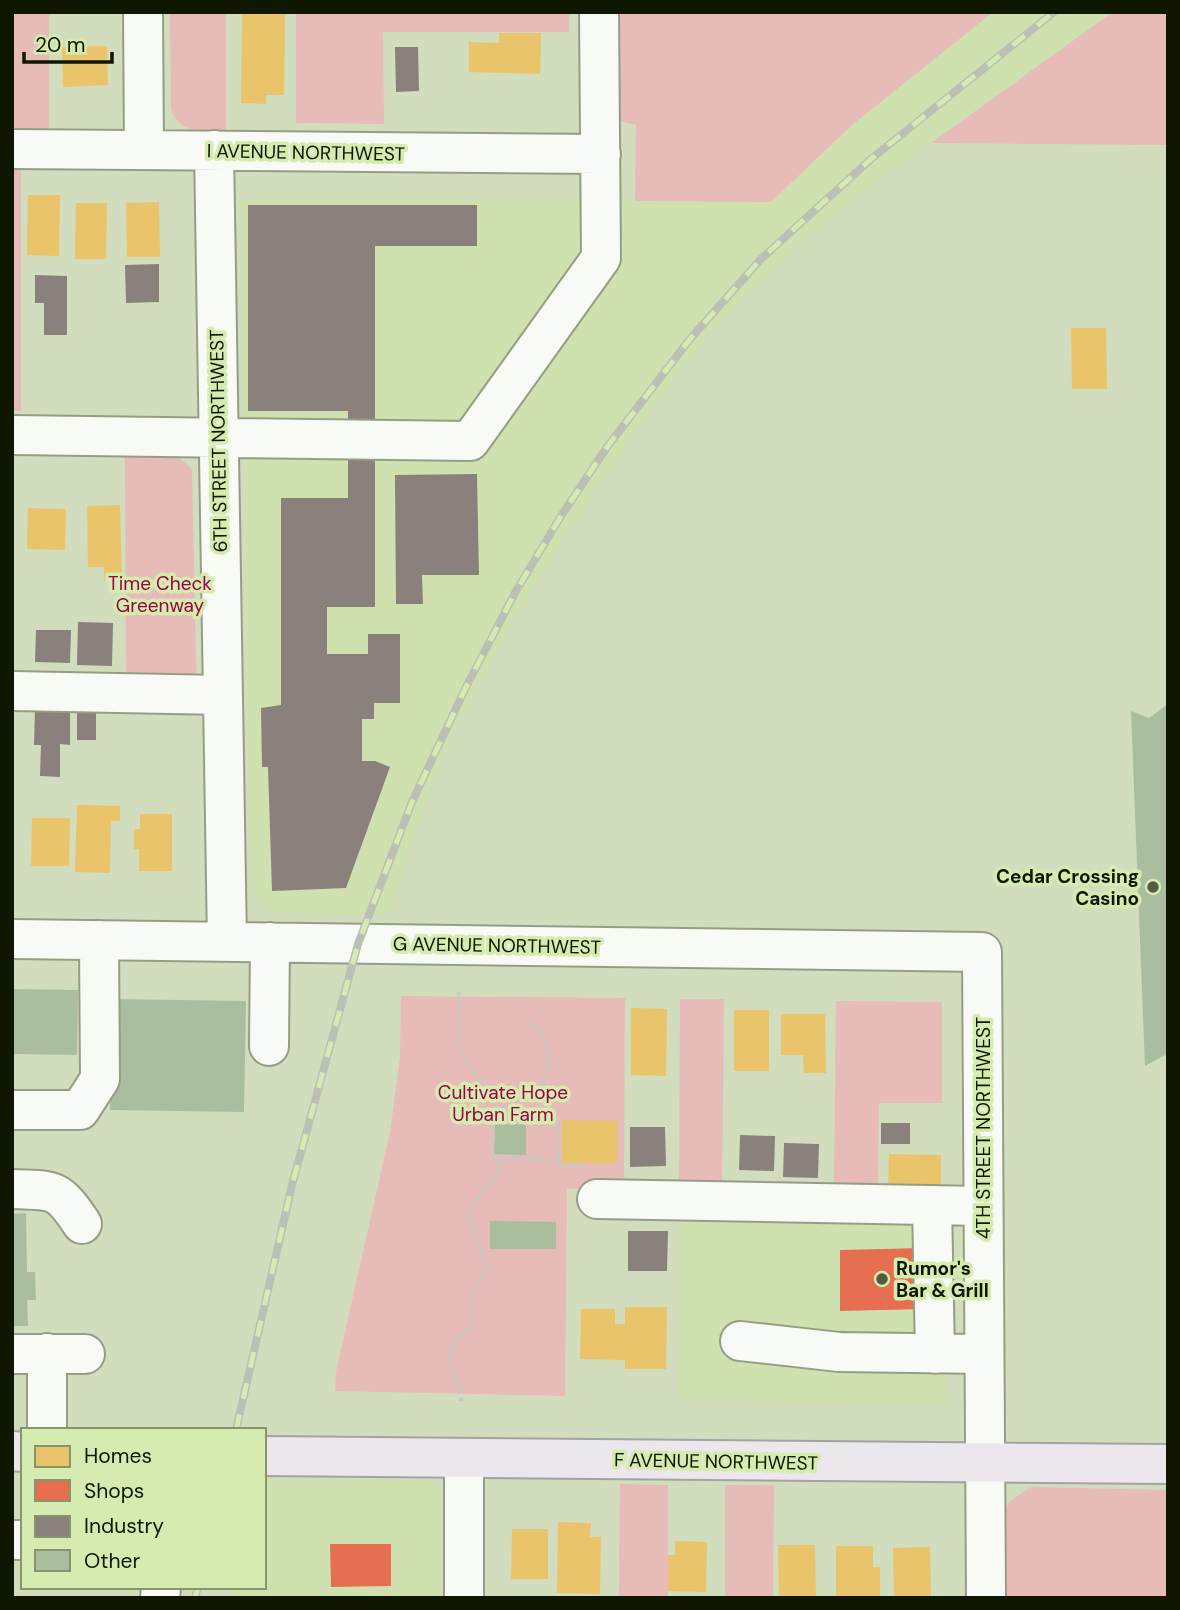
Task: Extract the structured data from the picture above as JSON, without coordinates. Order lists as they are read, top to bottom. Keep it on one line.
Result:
{"streets":{"main road":["F AVENUE NORTHWEST"],"street":["I AVENUE NORTHWEST","6TH STREET NORTHWEST","G AVENUE NORTHWEST","4TH STREET NORTHWEST"]},"crossings":[["I AVENUE NORTHWEST","6TH STREET NORTHWEST"],["6TH STREET NORTHWEST","G AVENUE NORTHWEST"],["G AVENUE NORTHWEST","4TH STREET NORTHWEST"],["4TH STREET NORTHWEST","F AVENUE NORTHWEST"]],"parks":["Time Check Greenway","Cultivate Hope Urban Farm"],"places":["Cedar Crossing Casino","Rumor's Bar & Grill"],"legend":["Homes","Shops","Industry","Other"],"scale_bar":"20 m"}
